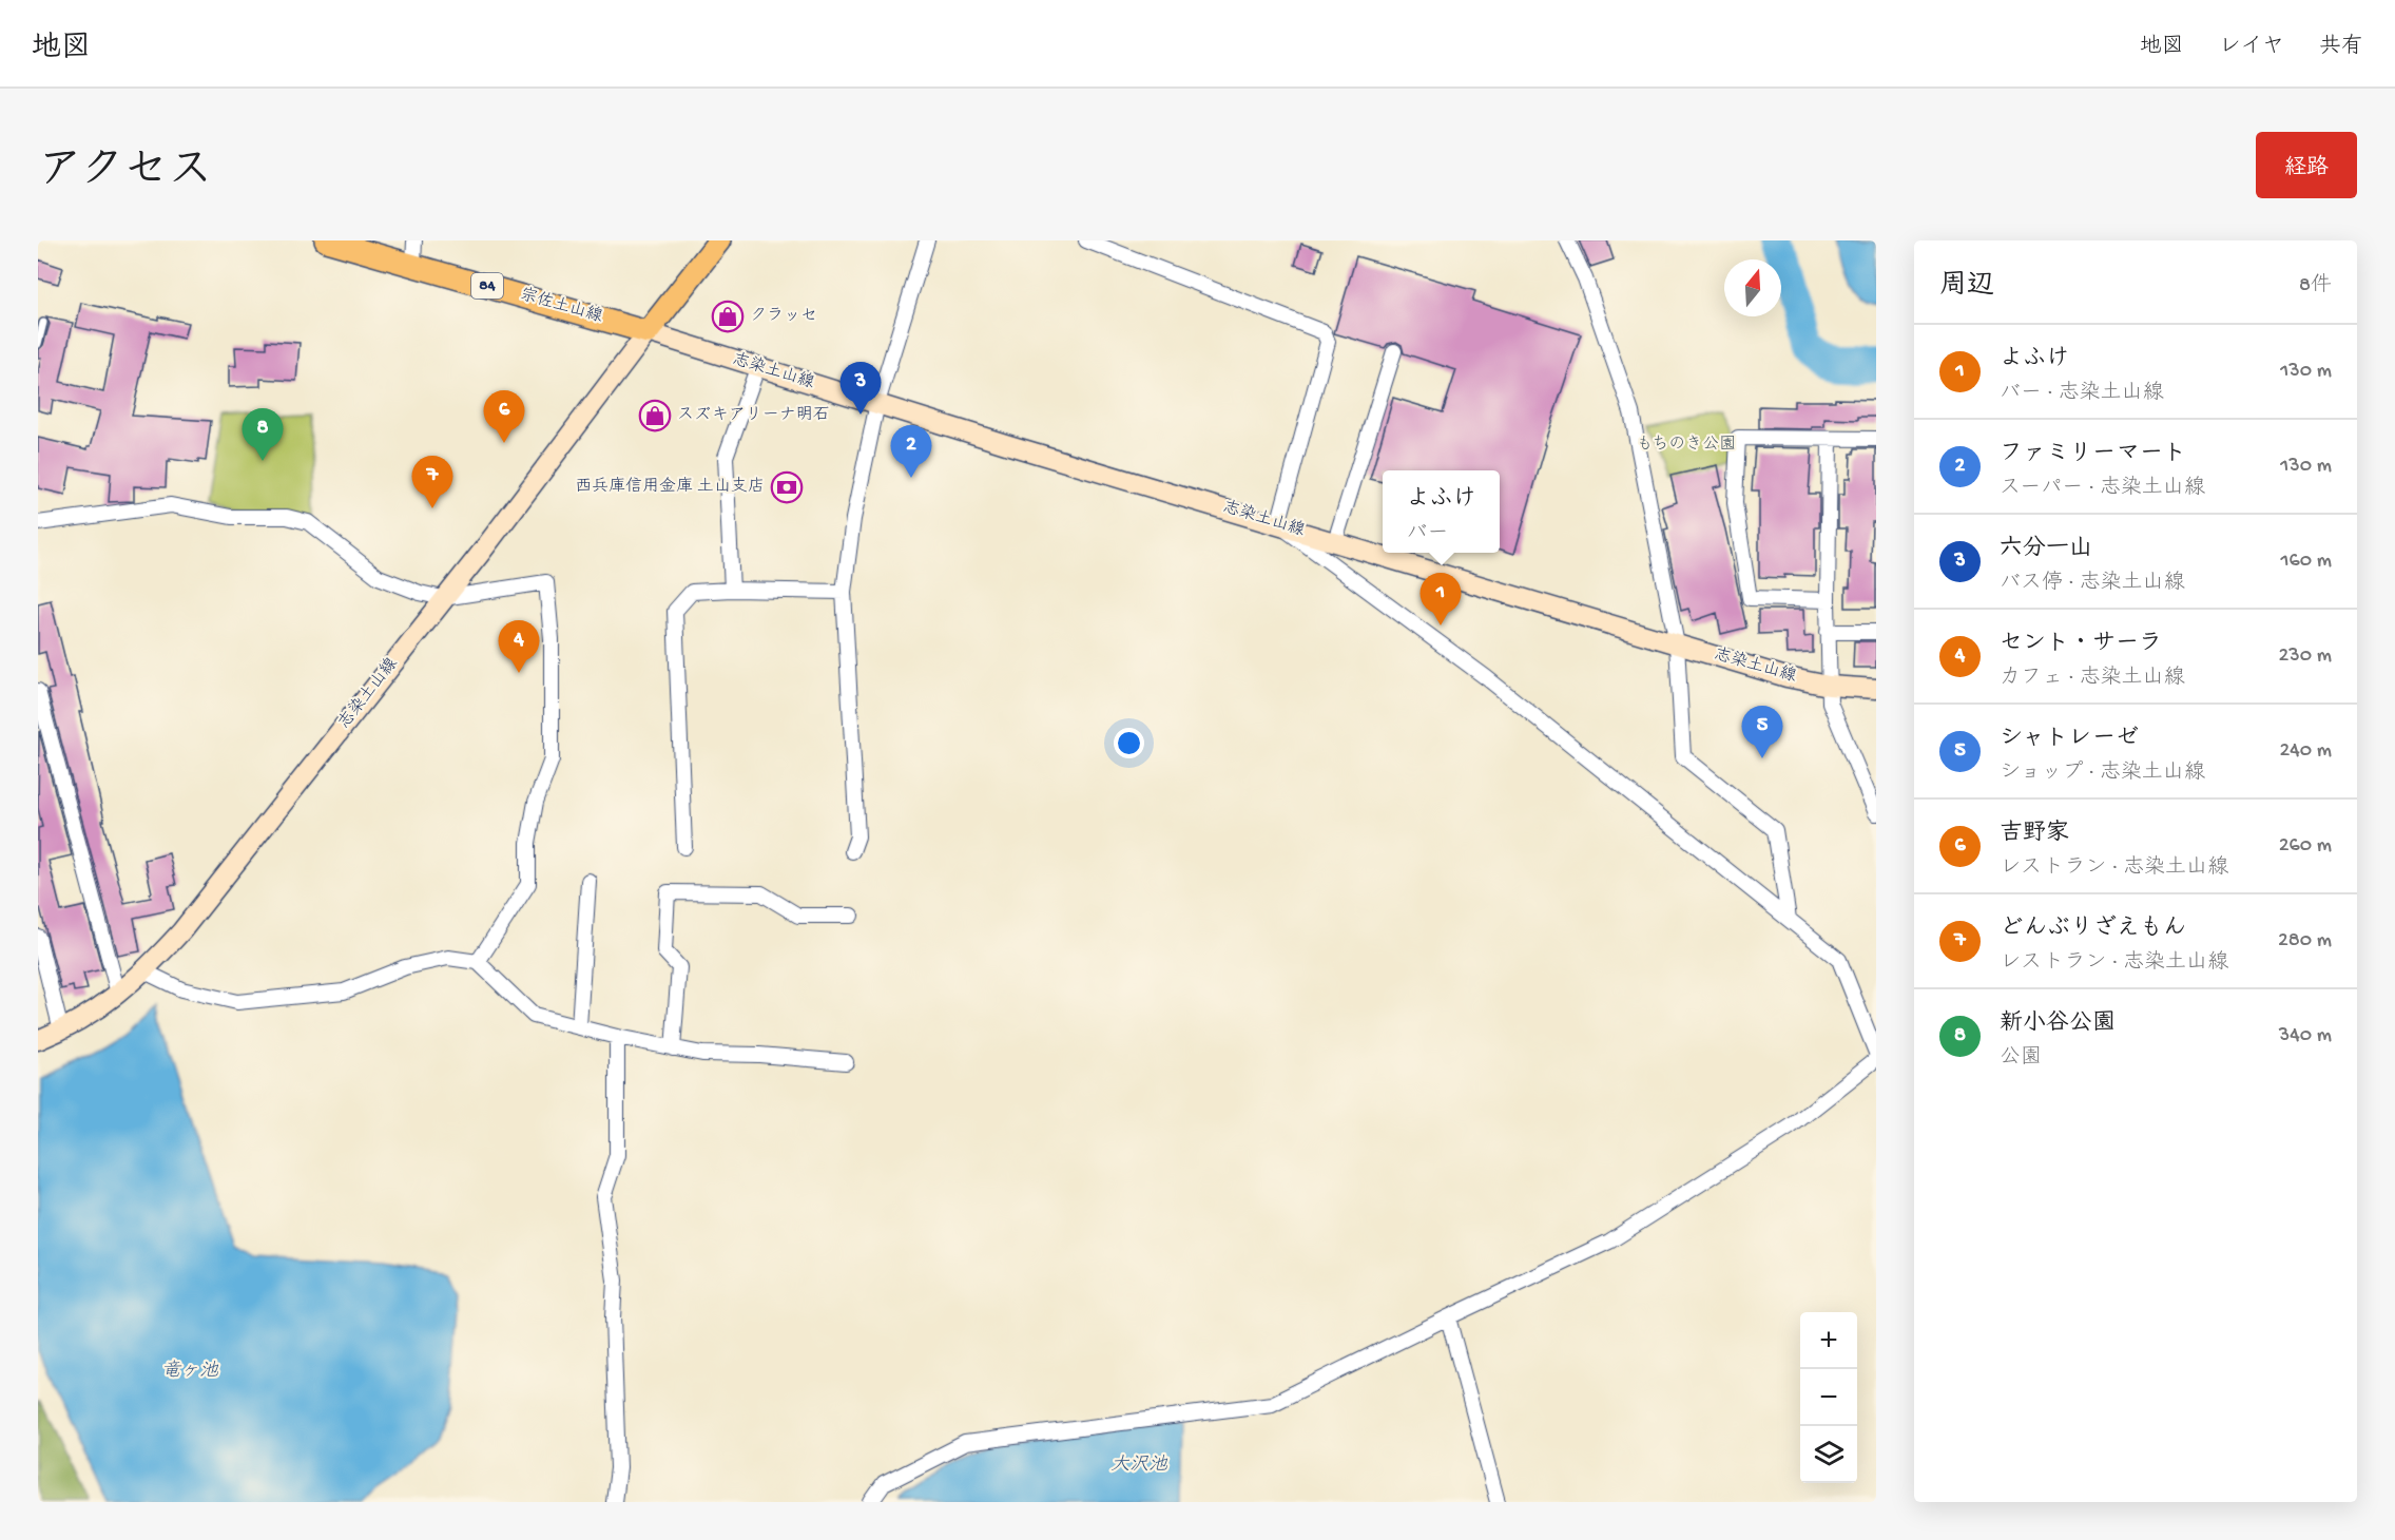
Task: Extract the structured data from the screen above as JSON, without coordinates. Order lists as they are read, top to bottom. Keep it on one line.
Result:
{"streets":{"main road":["84","宗佐土山線","志染土山線"]},"crossings":[["宗佐土山線","志染土山線"]],"water":["竜ヶ池","大沢池"],"parks":["もちのき公園"],"places":{"shop":["クラッセ","スズキアリーナ明石"],"bank":["西兵庫信用金庫 土山支店"]},"north":"top","page":{"header":"地図","nav":["地図","レイヤ","共有"],"title":"アクセス","buttons":"経路","heading":["周辺","8件"],"list":[{"mark":"1","name":"よふけ","note":"バー · 志染土山線","value":"130 m"},{"mark":"2","name":"ファミリーマート","note":"スーパー · 志染土山線","value":"130 m"},{"mark":"3","name":"六分一山","note":"バス停 · 志染土山線","value":"160 m"},{"mark":"4","name":"セント・サーラ","note":"カフェ · 志染土山線","value":"230 m"},{"mark":"5","name":"シャトレーゼ","note":"ショップ · 志染土山線","value":"240 m"},{"mark":"6","name":"吉野家","note":"レストラン · 志染土山線","value":"260 m"},{"mark":"7","name":"どんぶりざえもん","note":"レストラン · 志染土山線","value":"280 m"},{"mark":"8","name":"新小谷公園","note":"公園","value":"340 m"}],"pins":["3","6","8","2","7","1","4","5"],"popup":["よふけ","バー"],"map_buttons":["+","−"]}}
